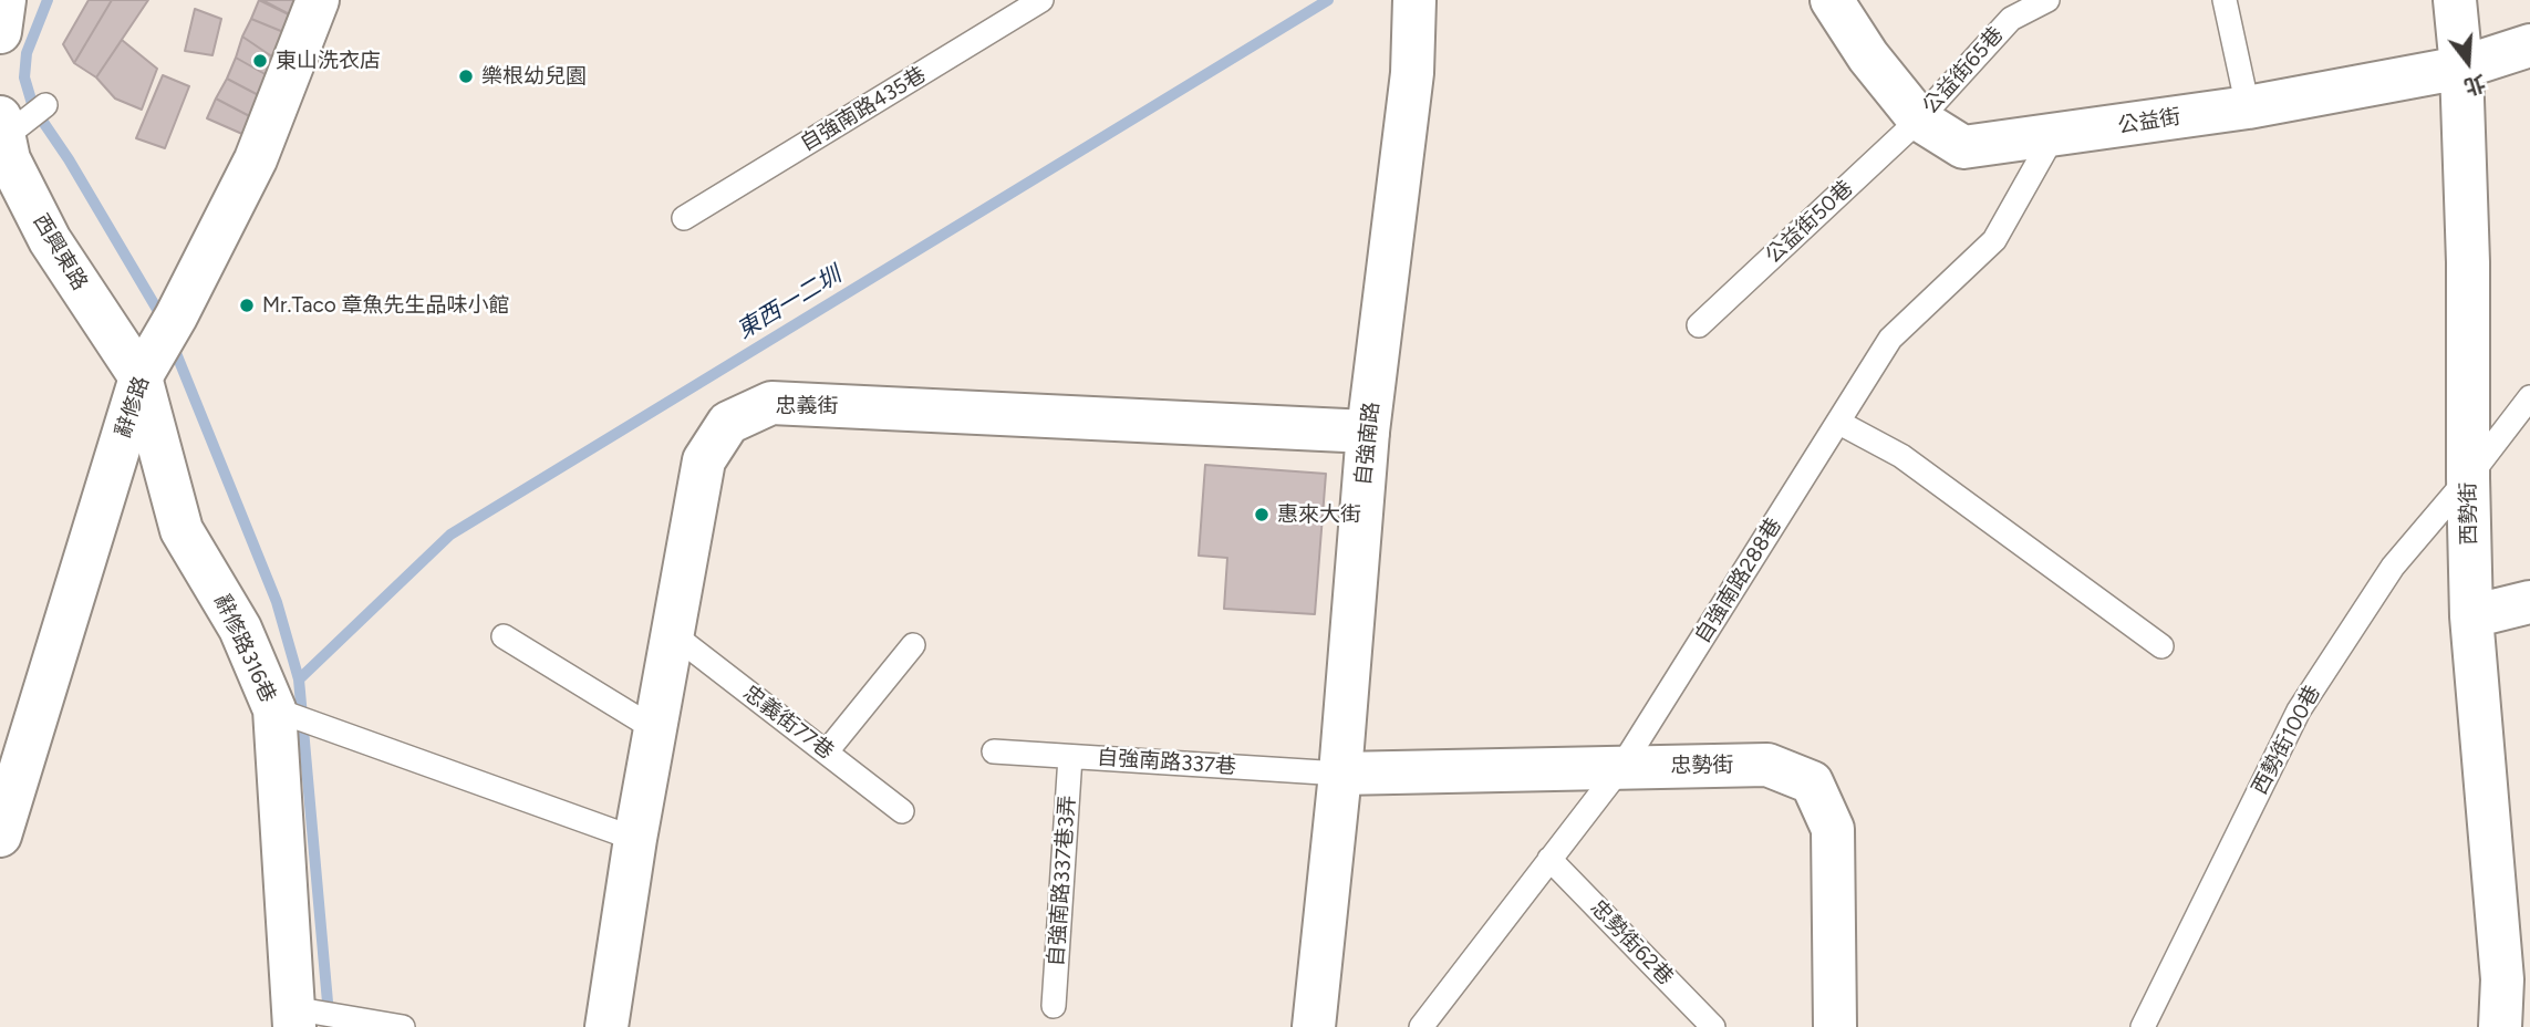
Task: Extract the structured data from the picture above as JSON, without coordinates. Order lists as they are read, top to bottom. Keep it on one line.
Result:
{"streets":{"street":["公益街","西興東路","忠義街","辭修路","自強南路","西勢街","辭修路316巷","忠勢街"],"lane":["公益街65巷","自強南路435巷","公益街50巷","自強南路288巷","忠義街77巷","西勢街100巷","自強南路337巷","自強南路337巷3弄","忠勢街62巷"]},"crossings":[["公益街65巷","公益街"],["公益街65巷","公益街50巷"],["公益街","公益街50巷"],["公益街","西勢街"],["公益街","自強南路288巷"],["西興東路","辭修路"],["西興東路","辭修路316巷"],["忠義街","自強南路"],["忠義街","忠義街77巷"],["辭修路","辭修路316巷"],["自強南路","自強南路337巷"],["自強南路","忠勢街"],["西勢街","西勢街100巷"],["自強南路288巷","忠勢街"],["自強南路288巷","忠勢街62巷"],["自強南路337巷","忠勢街"],["自強南路337巷","自強南路337巷3弄"]],"water":["東西一二圳"],"places":["東山洗衣店","樂根幼兒園","Mr.Taco 章魚先生品味小館","惠來大街"],"north":"bottom"}
